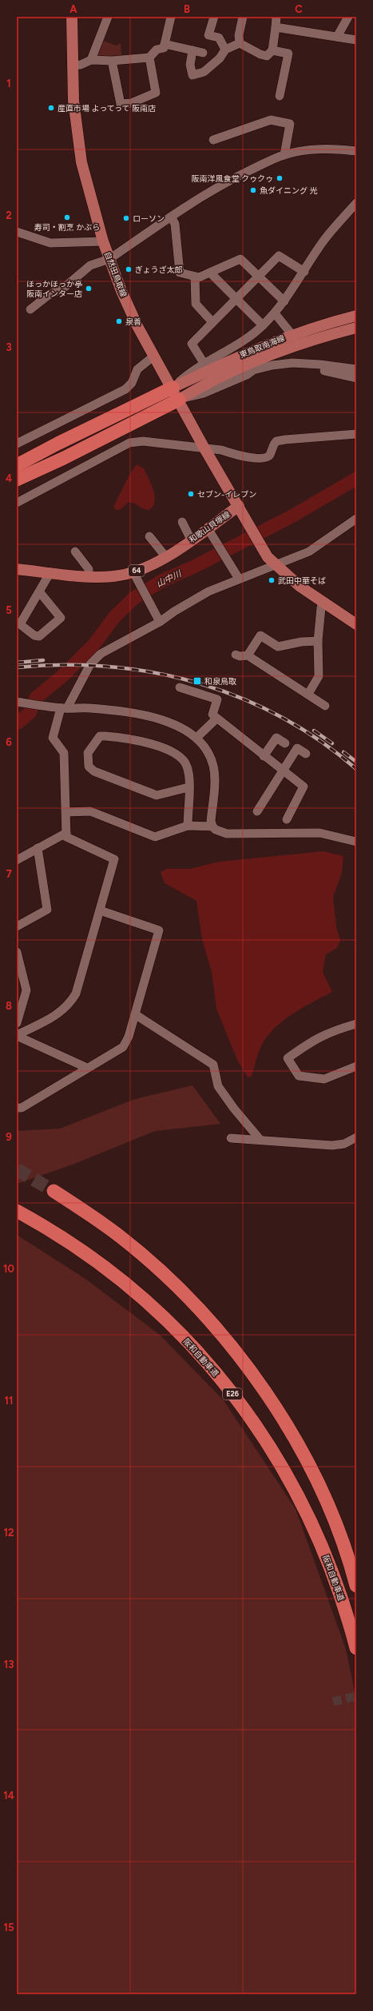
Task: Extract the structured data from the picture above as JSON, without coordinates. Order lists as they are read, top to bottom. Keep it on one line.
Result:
{"streets":{"highway":["阪和自動車道","E26"],"main road":["自然田鳥取線","東鳥取南海線","和歌山貝塚線","64"]},"crossings":[["自然田鳥取線","東鳥取南海線"],["自然田鳥取線","和歌山貝塚線"]],"water":["山中川"],"places":{"other":["産直市場 よってって 阪南店","阪南洋風食堂 クゥクゥ","魚ダイニング 光","寿司・割烹 かぶら","ローソン","ぎょうざ太郎","ほっかほっか亭 阪南インター店","泉善","セブン-イレブン","武田中華そば"],"transit":["和泉鳥取"]},"grid":{"columns":["A","B","C"],"rows":["1","2","3","4","5","6","7","8","9","10","11","12","13","14","15"]}}
